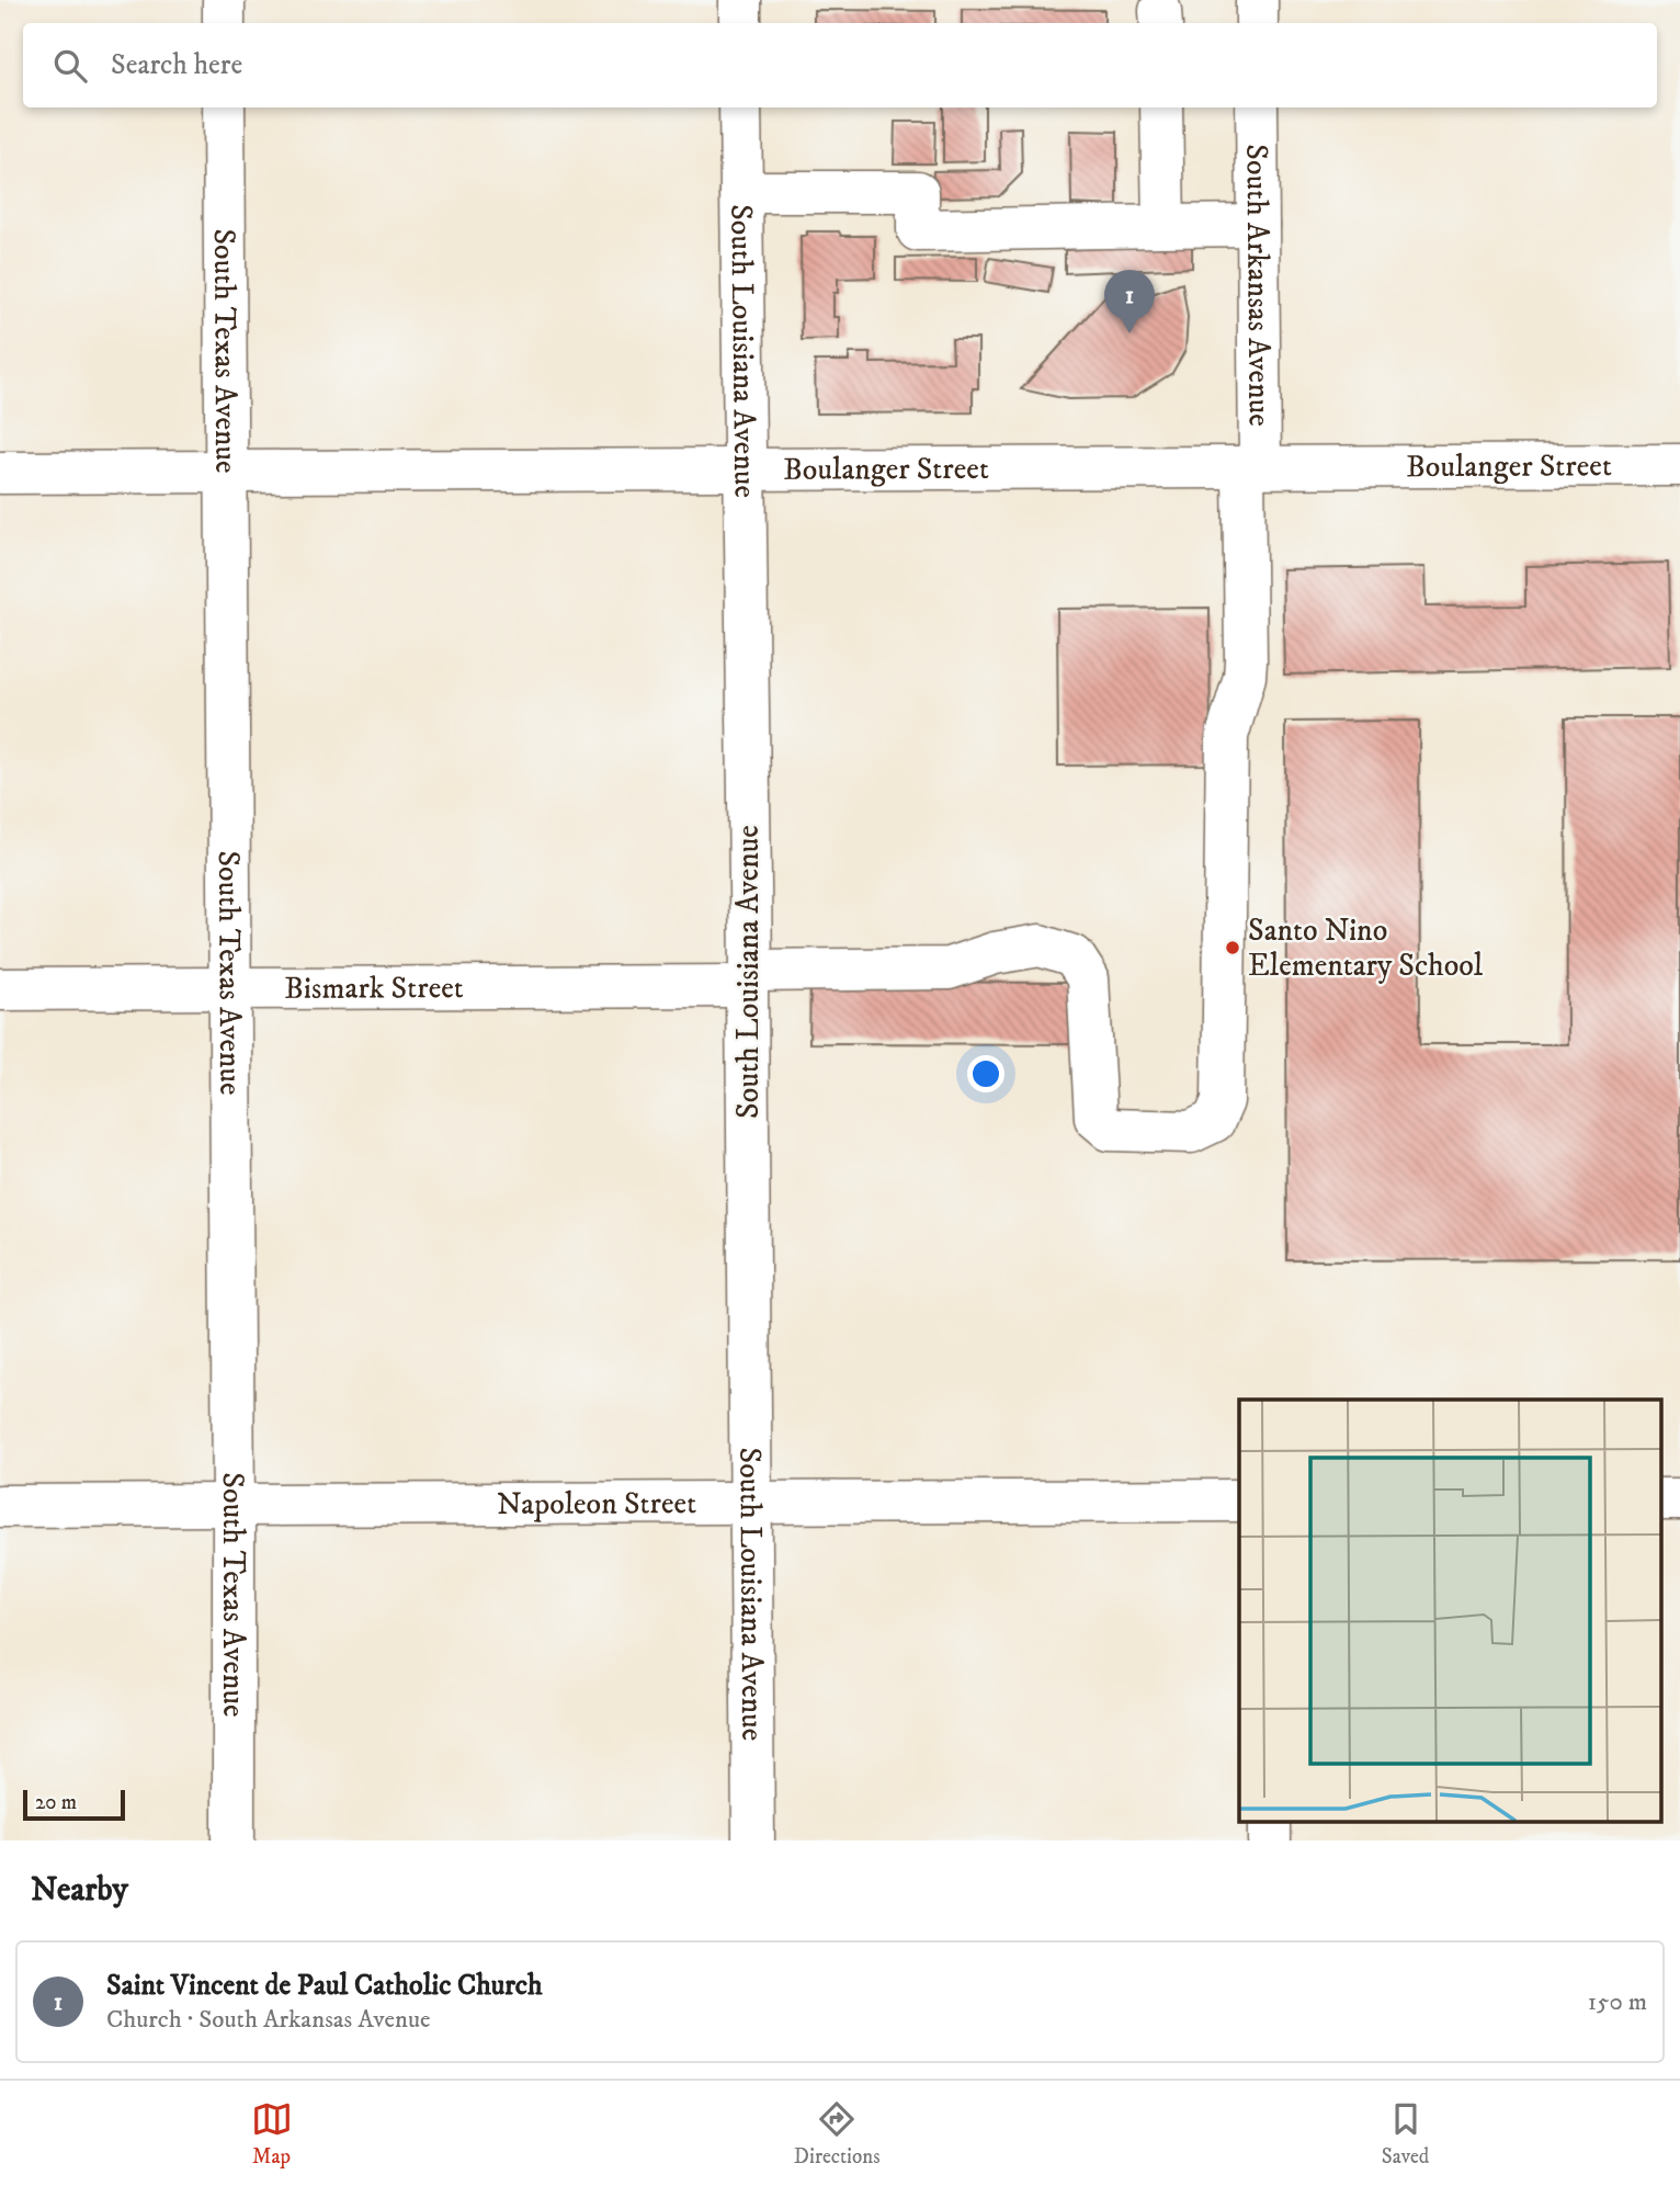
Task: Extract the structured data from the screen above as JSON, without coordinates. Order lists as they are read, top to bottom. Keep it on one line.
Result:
{"streets":{"street":["South Arkansas Avenue","South Texas Avenue","South Louisiana Avenue","Boulanger Street","Bismark Street","Napoleon Street"]},"crossings":[["South Arkansas Avenue","South Louisiana Avenue"],["South Arkansas Avenue","Boulanger Street"],["South Arkansas Avenue","Bismark Street"],["South Texas Avenue","Boulanger Street"],["South Texas Avenue","Bismark Street"],["South Texas Avenue","Napoleon Street"],["South Louisiana Avenue","Boulanger Street"],["South Louisiana Avenue","Bismark Street"],["South Louisiana Avenue","Napoleon Street"]],"places":["Santo Nino Elementary School"],"scale_bar":"20 m","page":{"search":"Search here","pins":"1","scale":"20 m","heading":"Nearby","list":[{"mark":"1","name":"Saint Vincent de Paul Catholic Church","note":"Church · South Arkansas Avenue","value":"150 m"}],"nav":["Map","Directions","Saved"]}}
